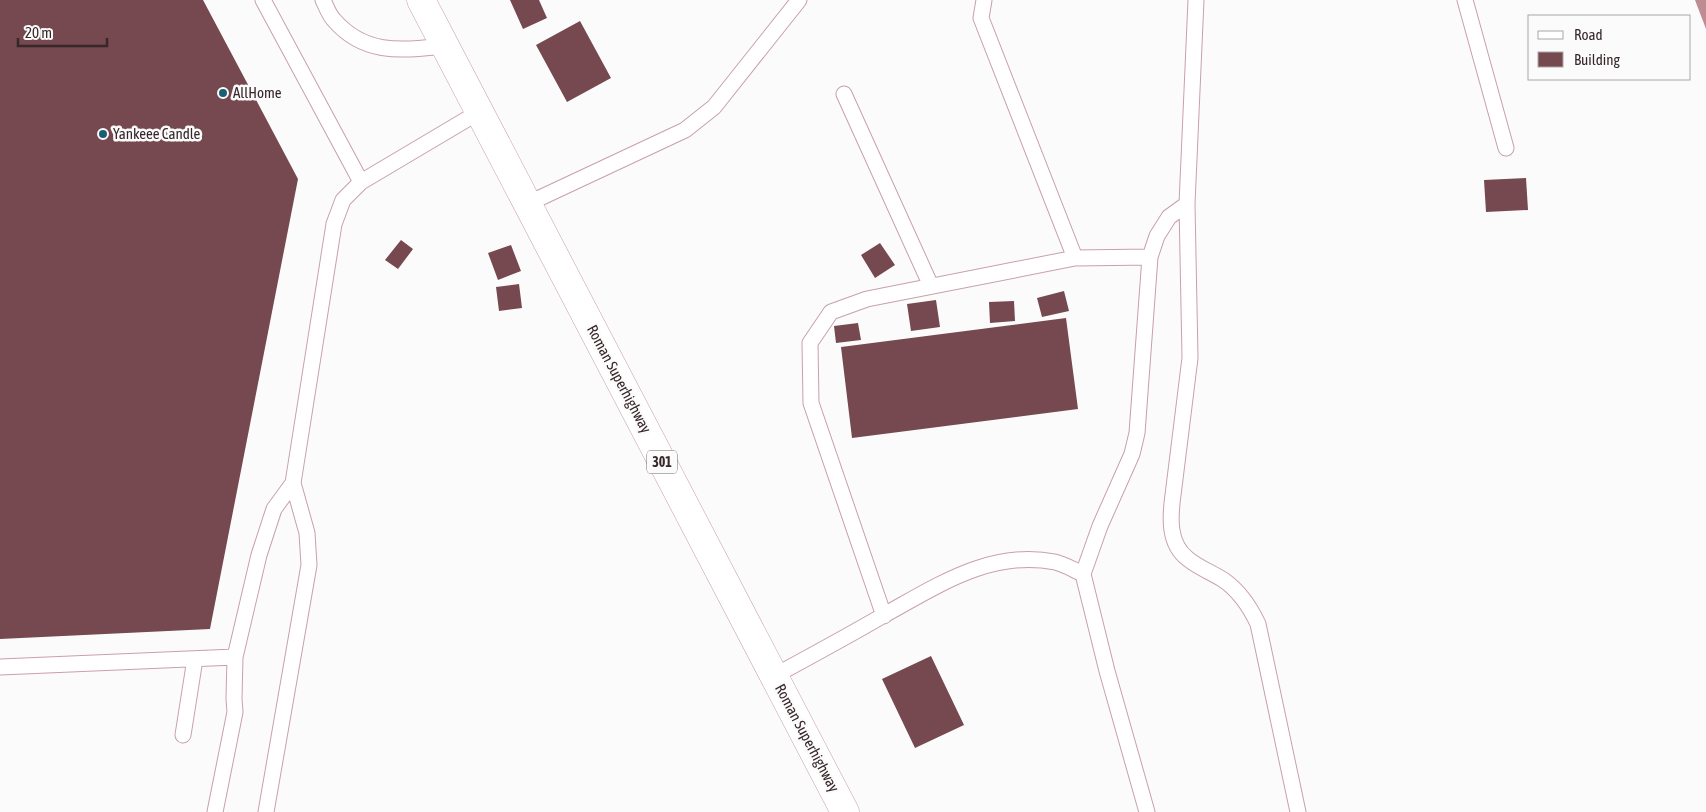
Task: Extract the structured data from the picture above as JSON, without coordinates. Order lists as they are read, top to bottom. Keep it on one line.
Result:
{"streets":{"main road":["Roman Superhighway","301"]},"places":["AllHome","Yankeee Candle"],"legend":["Road","Building"],"scale_bar":"20 m"}
